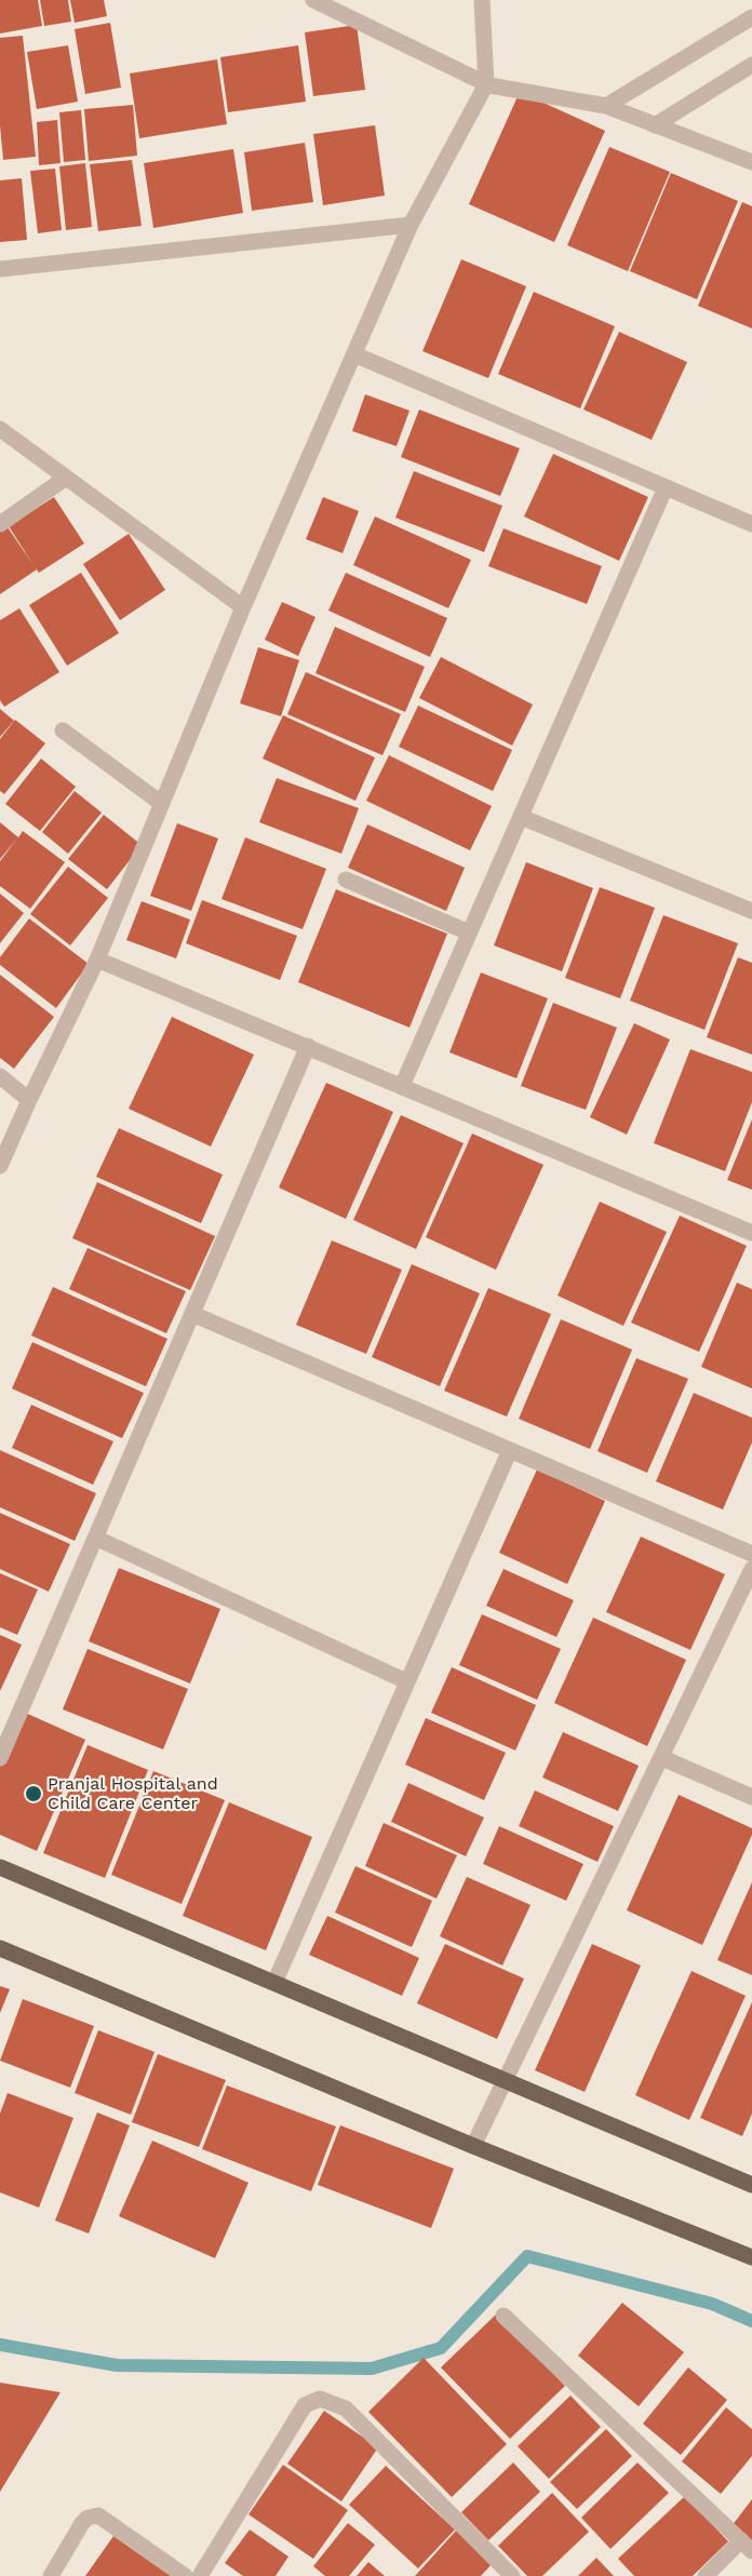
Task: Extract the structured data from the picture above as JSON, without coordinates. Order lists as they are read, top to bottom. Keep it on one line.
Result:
{"places":["Pranjal Hospital and Child Care Center"]}
